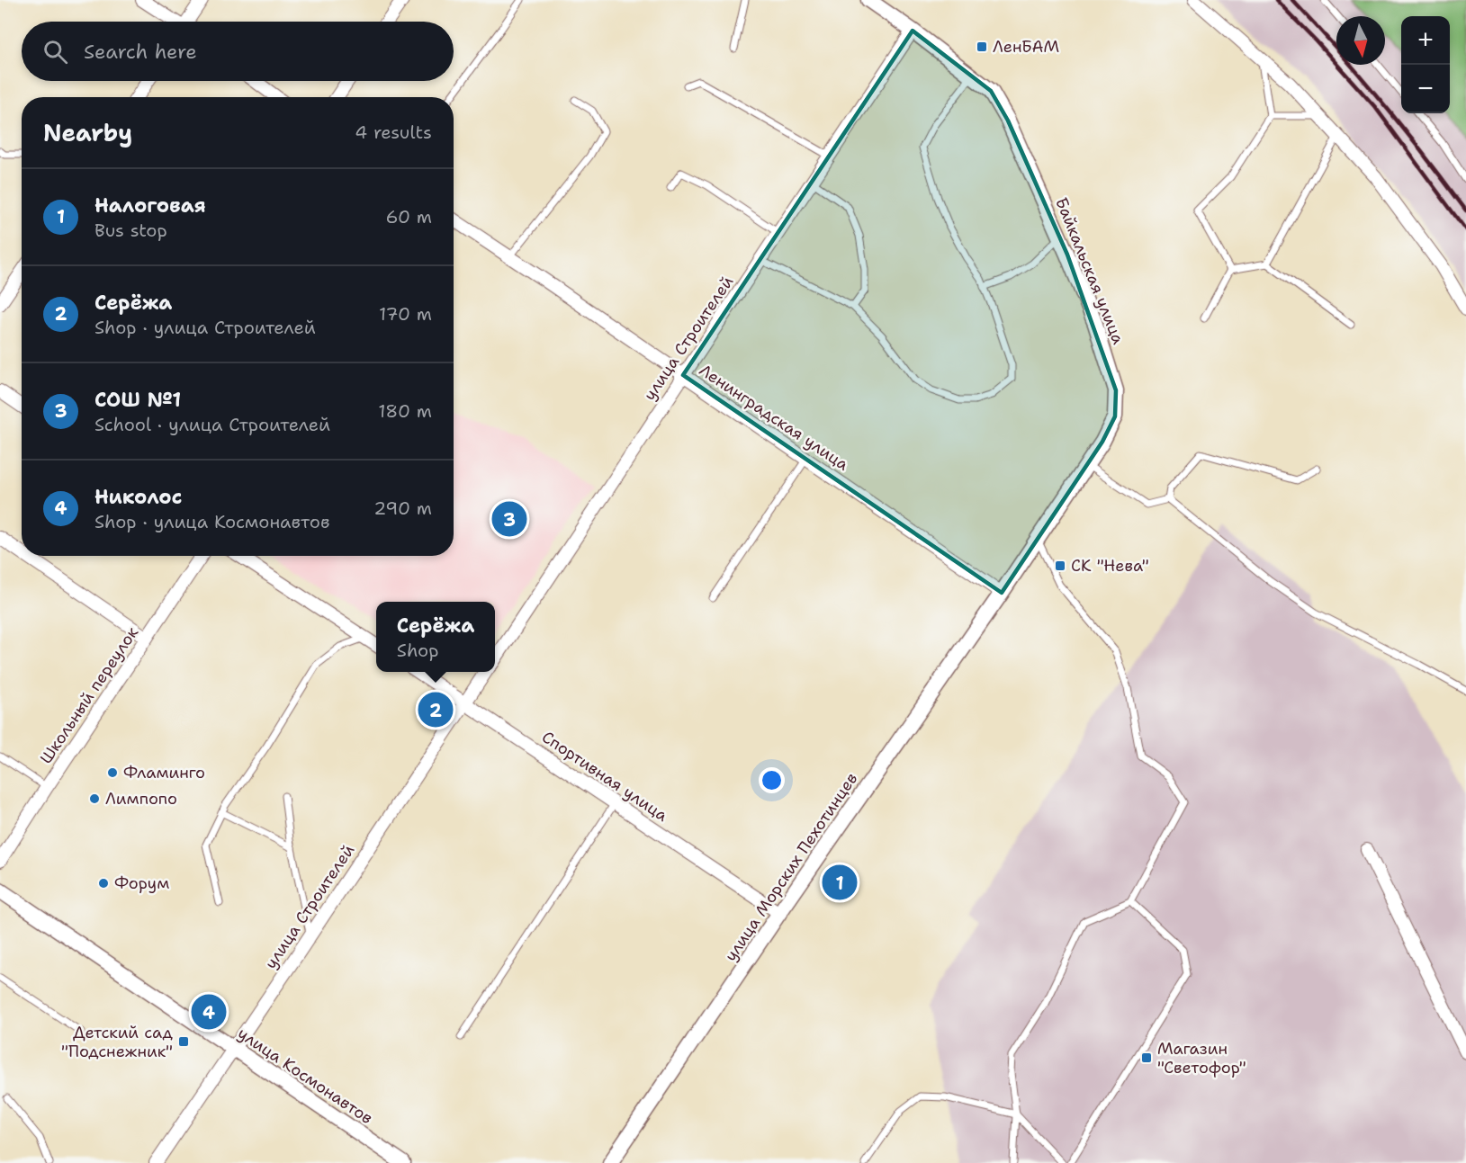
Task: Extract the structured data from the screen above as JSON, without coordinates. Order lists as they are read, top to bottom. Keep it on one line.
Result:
{"streets":{"street":["Байкальская улица","улица Строителей","Ленинградская улица","Школьный переулок","Спортивная улица","улица Морских Пехотинцев","улица Космонавтов"]},"crossings":[["Байкальская улица","улица Строителей"],["Байкальская улица","Ленинградская улица"],["Байкальская улица","улица Морских Пехотинцев"],["улица Строителей","Ленинградская улица"],["улица Строителей","Спортивная улица"],["улица Строителей","улица Космонавтов"],["Ленинградская улица","улица Морских Пехотинцев"],["Спортивная улица","улица Морских Пехотинцев"]],"places":{"transit":["ЛенБАМ","СК \"Нева\"","Детский сад \"Подснежник\"","Магазин \"Светофор\""],"other":["Фламинго","Лимпопо","Форум"]},"north":"bottom","page":{"map_buttons":["+","−"],"search":"Search here","heading":["Nearby","4 results"],"list":[{"mark":"1","name":"Налоговая","note":"Bus stop","value":"60 m"},{"mark":"2","name":"Серёжа","note":"Shop · улица Строителей","value":"170 m"},{"mark":"3","name":"СОШ №1","note":"School · улица Строителей","value":"180 m"},{"mark":"4","name":"Николос","note":"Shop · улица Космонавтов","value":"290 m"}],"pins":["3","2","1","4"],"popup":["Серёжа","Shop"]}}
